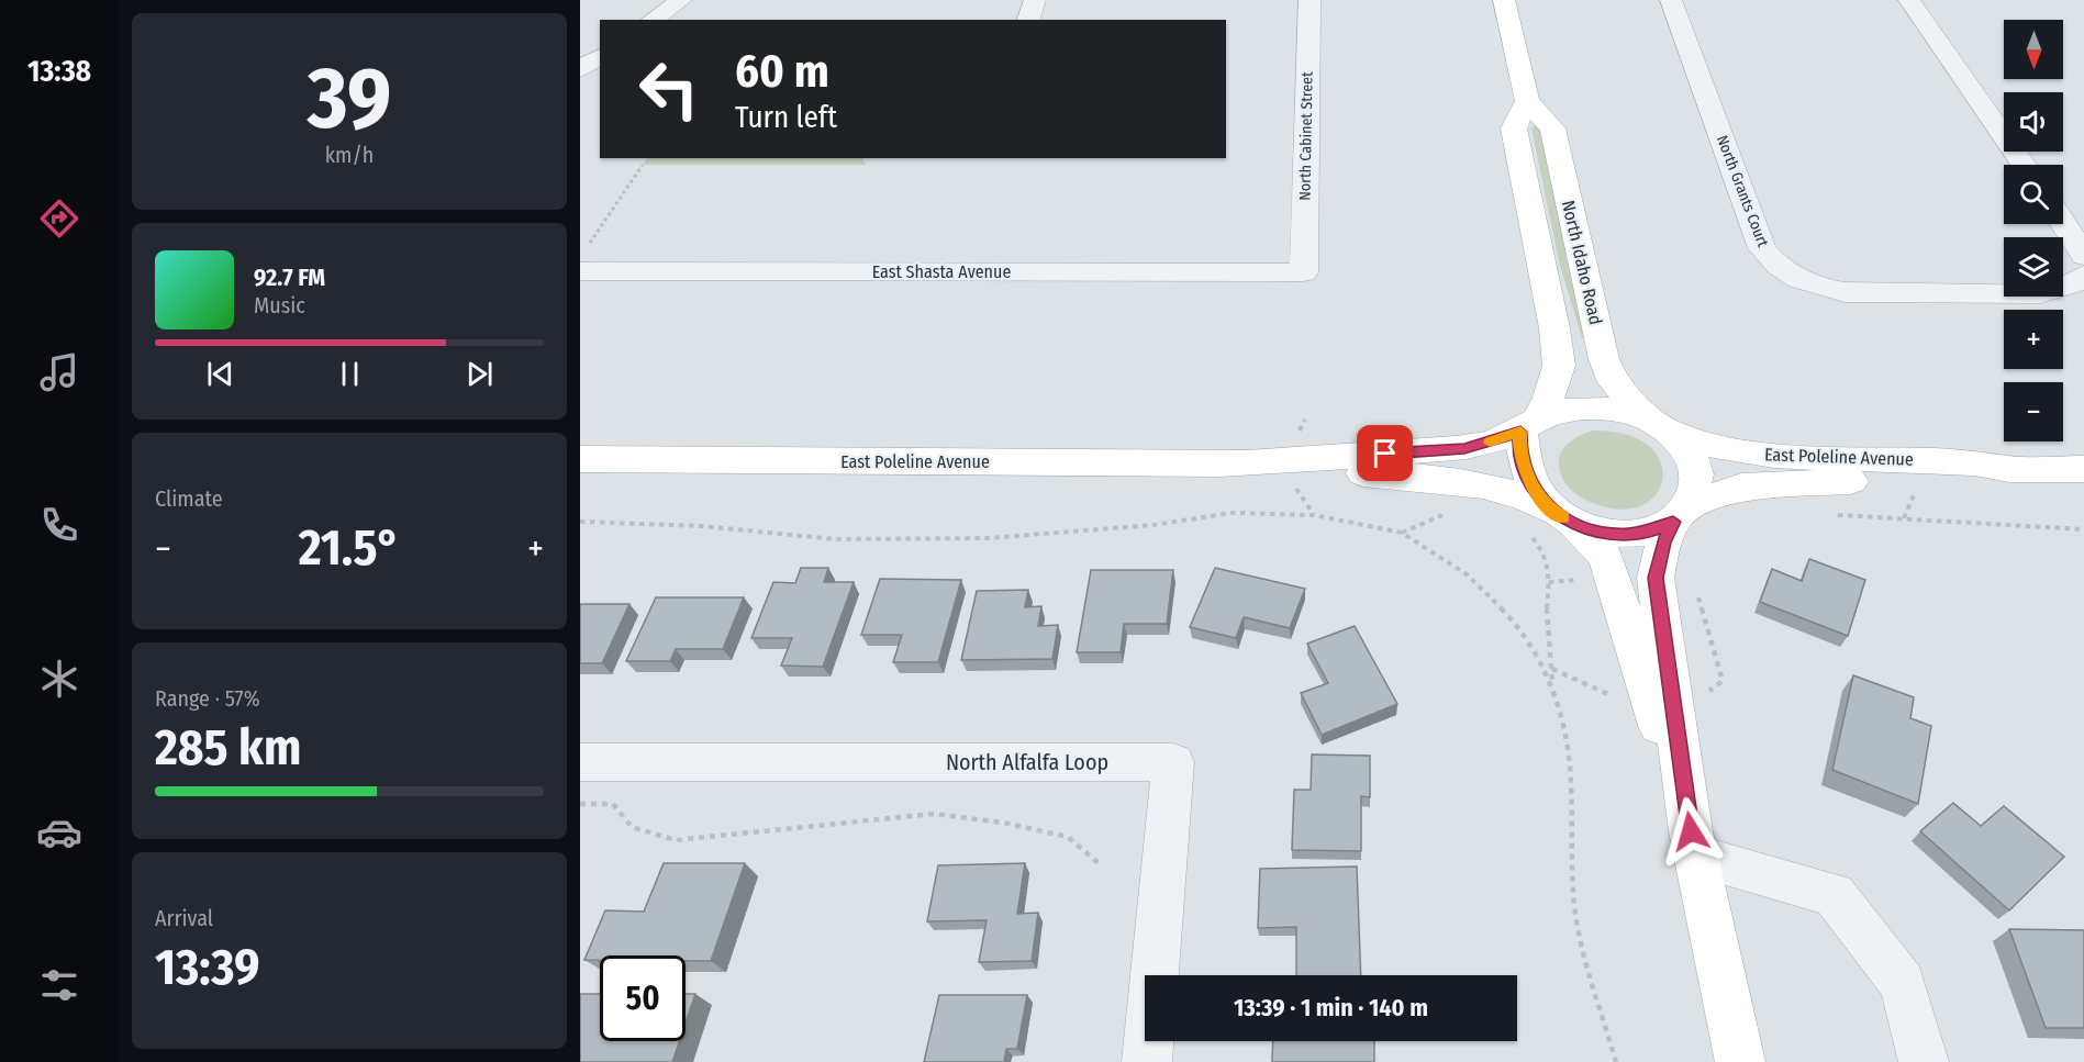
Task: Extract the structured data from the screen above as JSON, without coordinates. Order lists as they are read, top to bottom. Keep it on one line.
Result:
{"streets":{"main road":["North Idaho Road","East Poleline Avenue"],"street":["North Cabinet Street","North Grants Court","East Shasta Avenue","North Alfalfa Loop"]},"crossings":[["North Cabinet Street","East Shasta Avenue"],["North Idaho Road","East Poleline Avenue"]],"north":"bottom","page":{"tabs":"13:38","tile":[["39","km/h"],"Climate",["Range · 57%","285 km"],["Arrival","13:39"]],"map_buttons":["+","−"],"turn":["60 m","Turn left"],"song":["92.7 FM","Music"],"heat":["−","21.5°","+"],"limit":"50","trip":"13:39 · 1 min · 140 m"}}
